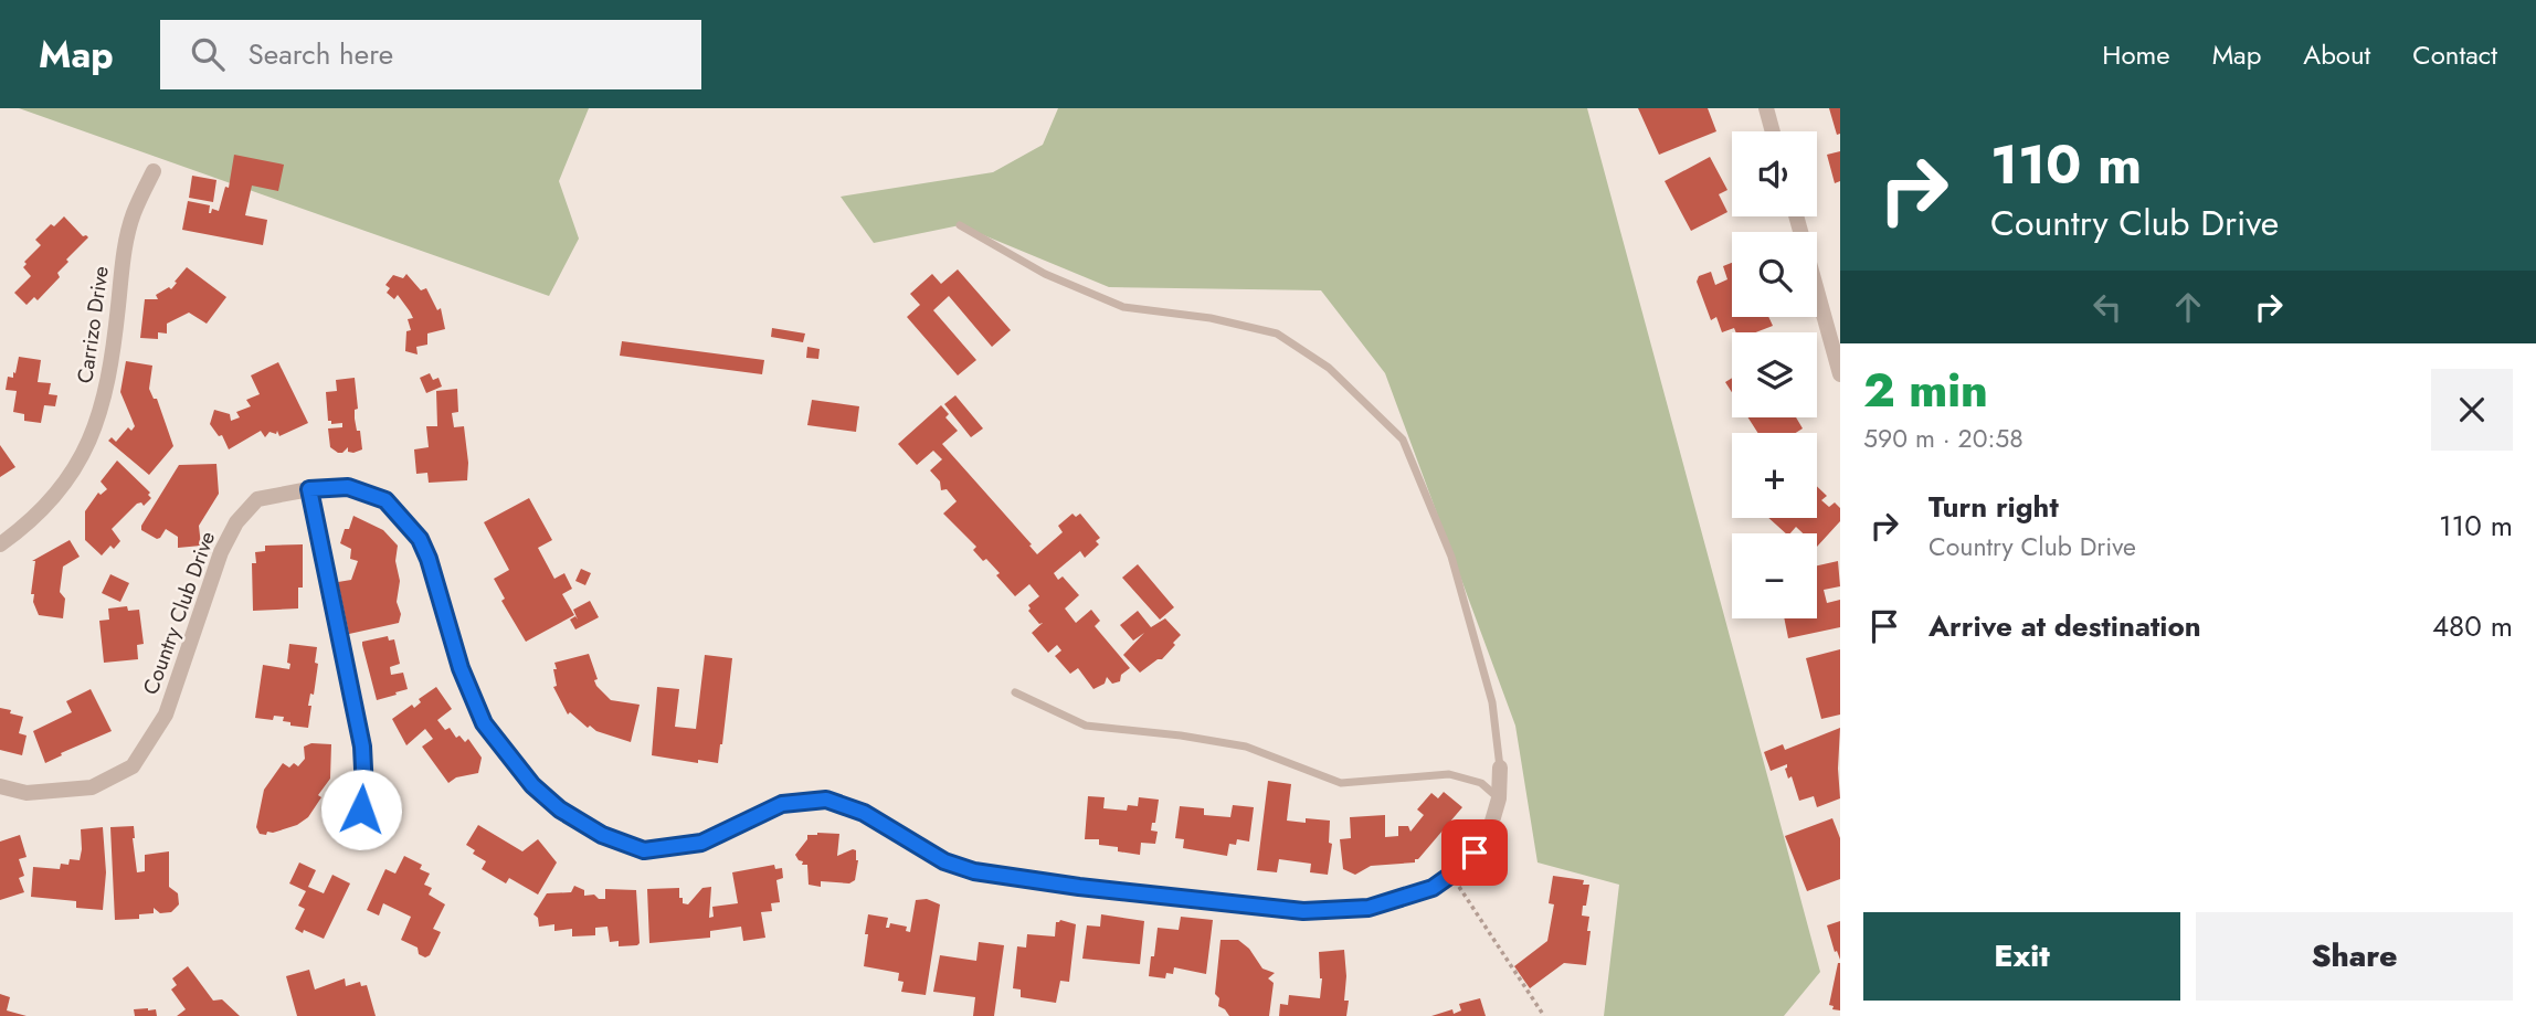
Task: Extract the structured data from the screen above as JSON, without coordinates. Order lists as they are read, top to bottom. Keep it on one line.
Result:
{"streets":{"street":["Carrizo Drive","Country Club Drive"]},"page":{"header":"Map","search":"Search here","nav":["Home","Map","About","Contact"],"turn":["110 m","Country Club Drive"],"map_buttons":["+","−"],"heading":["2 min","590 m · 20:58"],"list":[{"name":"Turn right","note":"Country Club Drive","value":"110 m"},{"name":"Arrive at destination","value":"480 m"}],"buttons":["Exit","Share"]}}
